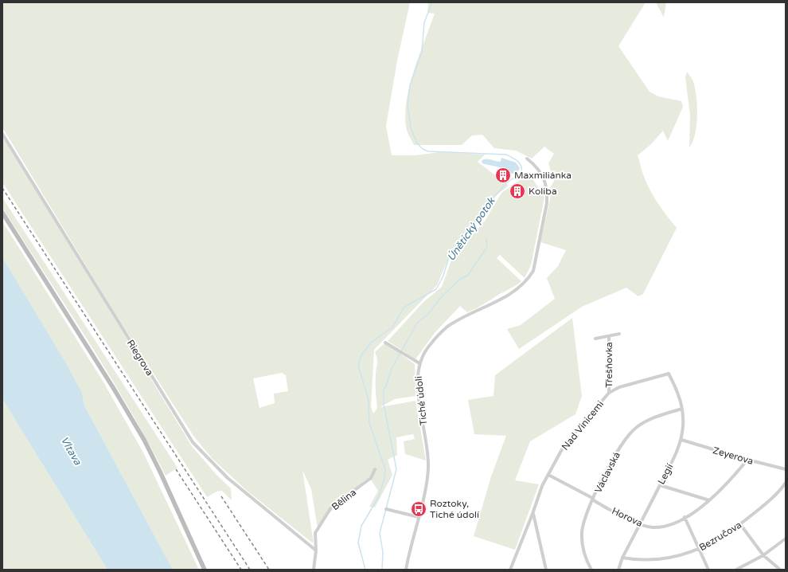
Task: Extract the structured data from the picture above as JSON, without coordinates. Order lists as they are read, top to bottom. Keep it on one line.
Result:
{"streets":{"street":["Riegrova","Třešňovka","Tiché údolí","Nad Vinicemi","Zeyerova","Václavská","Legií","Bělina","Horova","Bezručova"]},"crossings":[["Riegrova","Bělina"],["Třešňovka","Nad Vinicemi"],["Nad Vinicemi","Legií"],["Nad Vinicemi","Horova"],["Zeyerova","Legií"],["Zeyerova","Horova"],["Václavská","Legií"],["Václavská","Horova"],["Legií","Horova"],["Legií","Bezručova"]],"water":["Únětický potok","Vltava"],"places":{"building":["Maxmiliánka","Koliba"],"bus stop":["Roztoky, Tiché údolí"]}}
